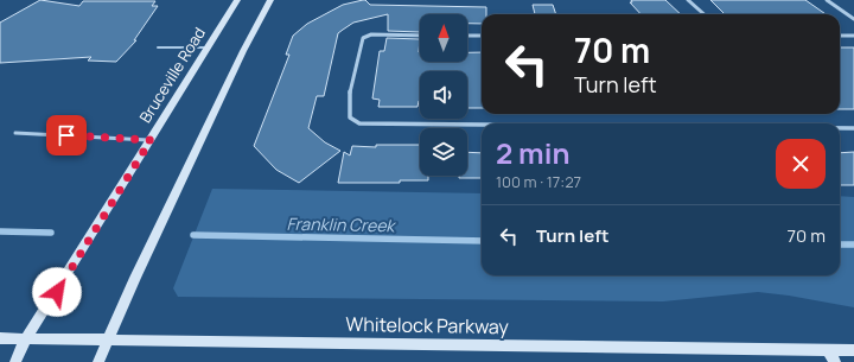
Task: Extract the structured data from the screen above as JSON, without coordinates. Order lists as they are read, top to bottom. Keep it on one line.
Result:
{"streets":{"main road":["Bruceville Road","Whitelock Parkway"]},"crossings":[["Bruceville Road","Whitelock Parkway"]],"water":["Franklin Creek"],"north":"top","page":{"turn":["70 m","Turn left"],"heading":["2 min","100 m · 17:27"],"list":[{"name":"Turn left","value":"70 m"}]}}
